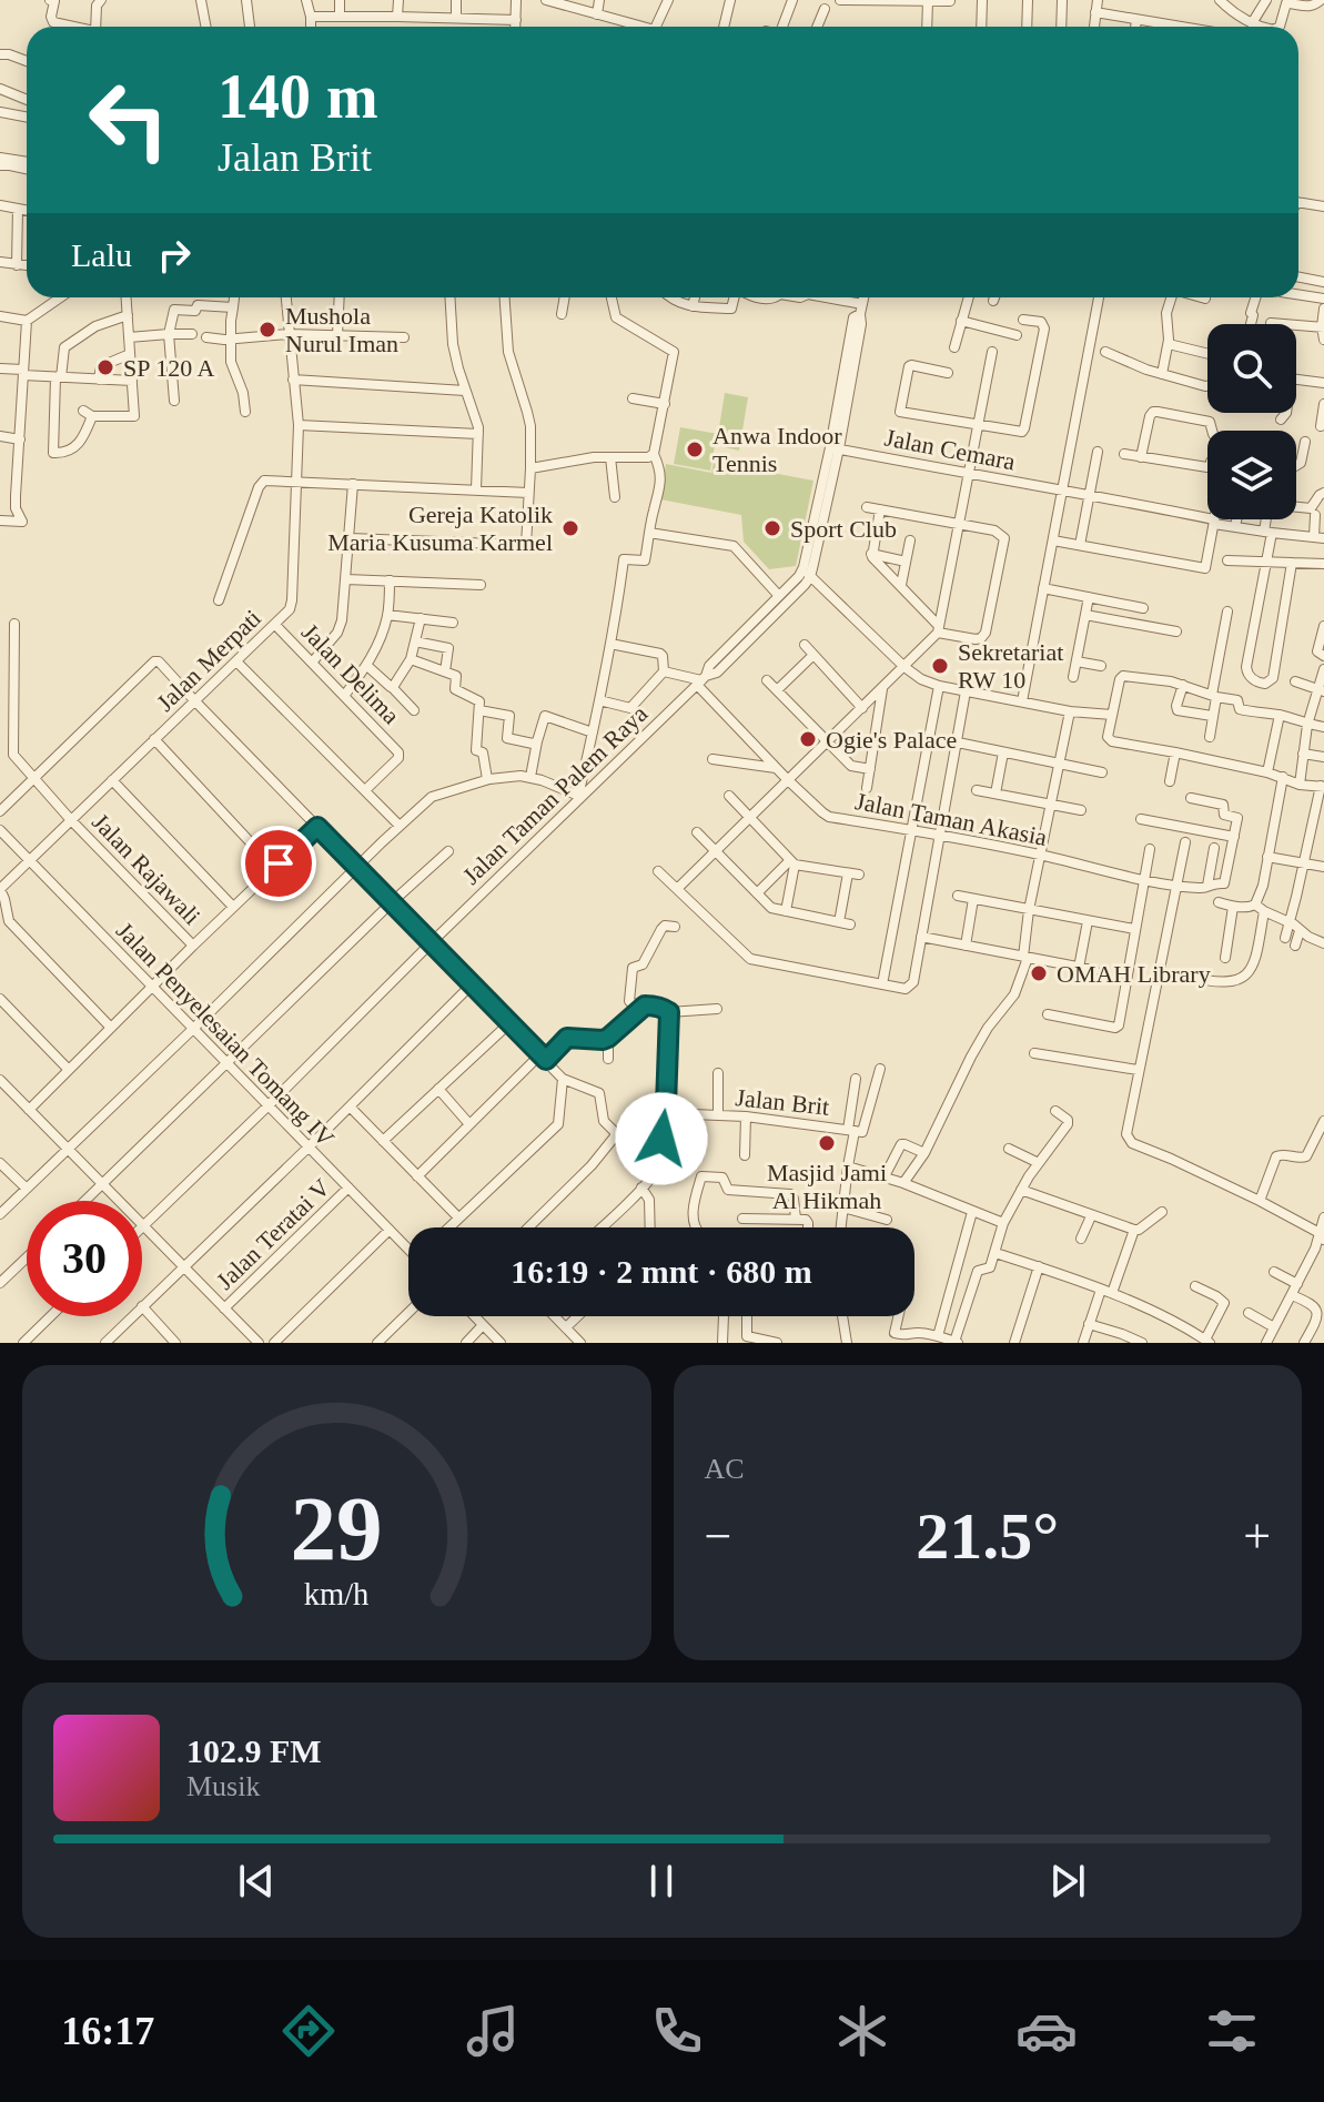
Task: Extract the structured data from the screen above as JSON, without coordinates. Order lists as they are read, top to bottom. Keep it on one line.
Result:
{"streets":{"street":["Jalan Cemara","Jalan Merpati","Jalan Delima","Jalan Taman Palem Raya","Jalan Taman Akasia","Jalan Rajawali","Jalan Penyelesaian Tomang IV","Jalan Brit","Jalan Teratai V"]},"crossings":[["Jalan Cemara","Jalan Taman Palem Raya"],["Jalan Merpati","Jalan Delima"],["Jalan Merpati","Jalan Rajawali"],["Jalan Merpati","Jalan Penyelesaian Tomang IV"],["Jalan Taman Palem Raya","Jalan Taman Akasia"],["Jalan Taman Palem Raya","Jalan Penyelesaian Tomang IV"],["Jalan Penyelesaian Tomang IV","Jalan Teratai V"]],"places":["Mushola Nurul Iman","SP 120 A","Anwa Indoor Tennis","Gereja Katolik Maria Kusuma Karmel","Sport Club","Sekretariat RW 10","Ogie's Palace","OMAH Library","Masjid Jami Al Hikmah"],"page":{"turn":["140 m","Jalan Brit"],"then":"Lalu","limit":"30","trip":"16:19 · 2 mnt · 680 m","tile":"AC","heat":["−","21.5°","+"],"song":["102.9 FM","Musik"],"tabs":"16:17","gauge":["29","km/h"]}}
